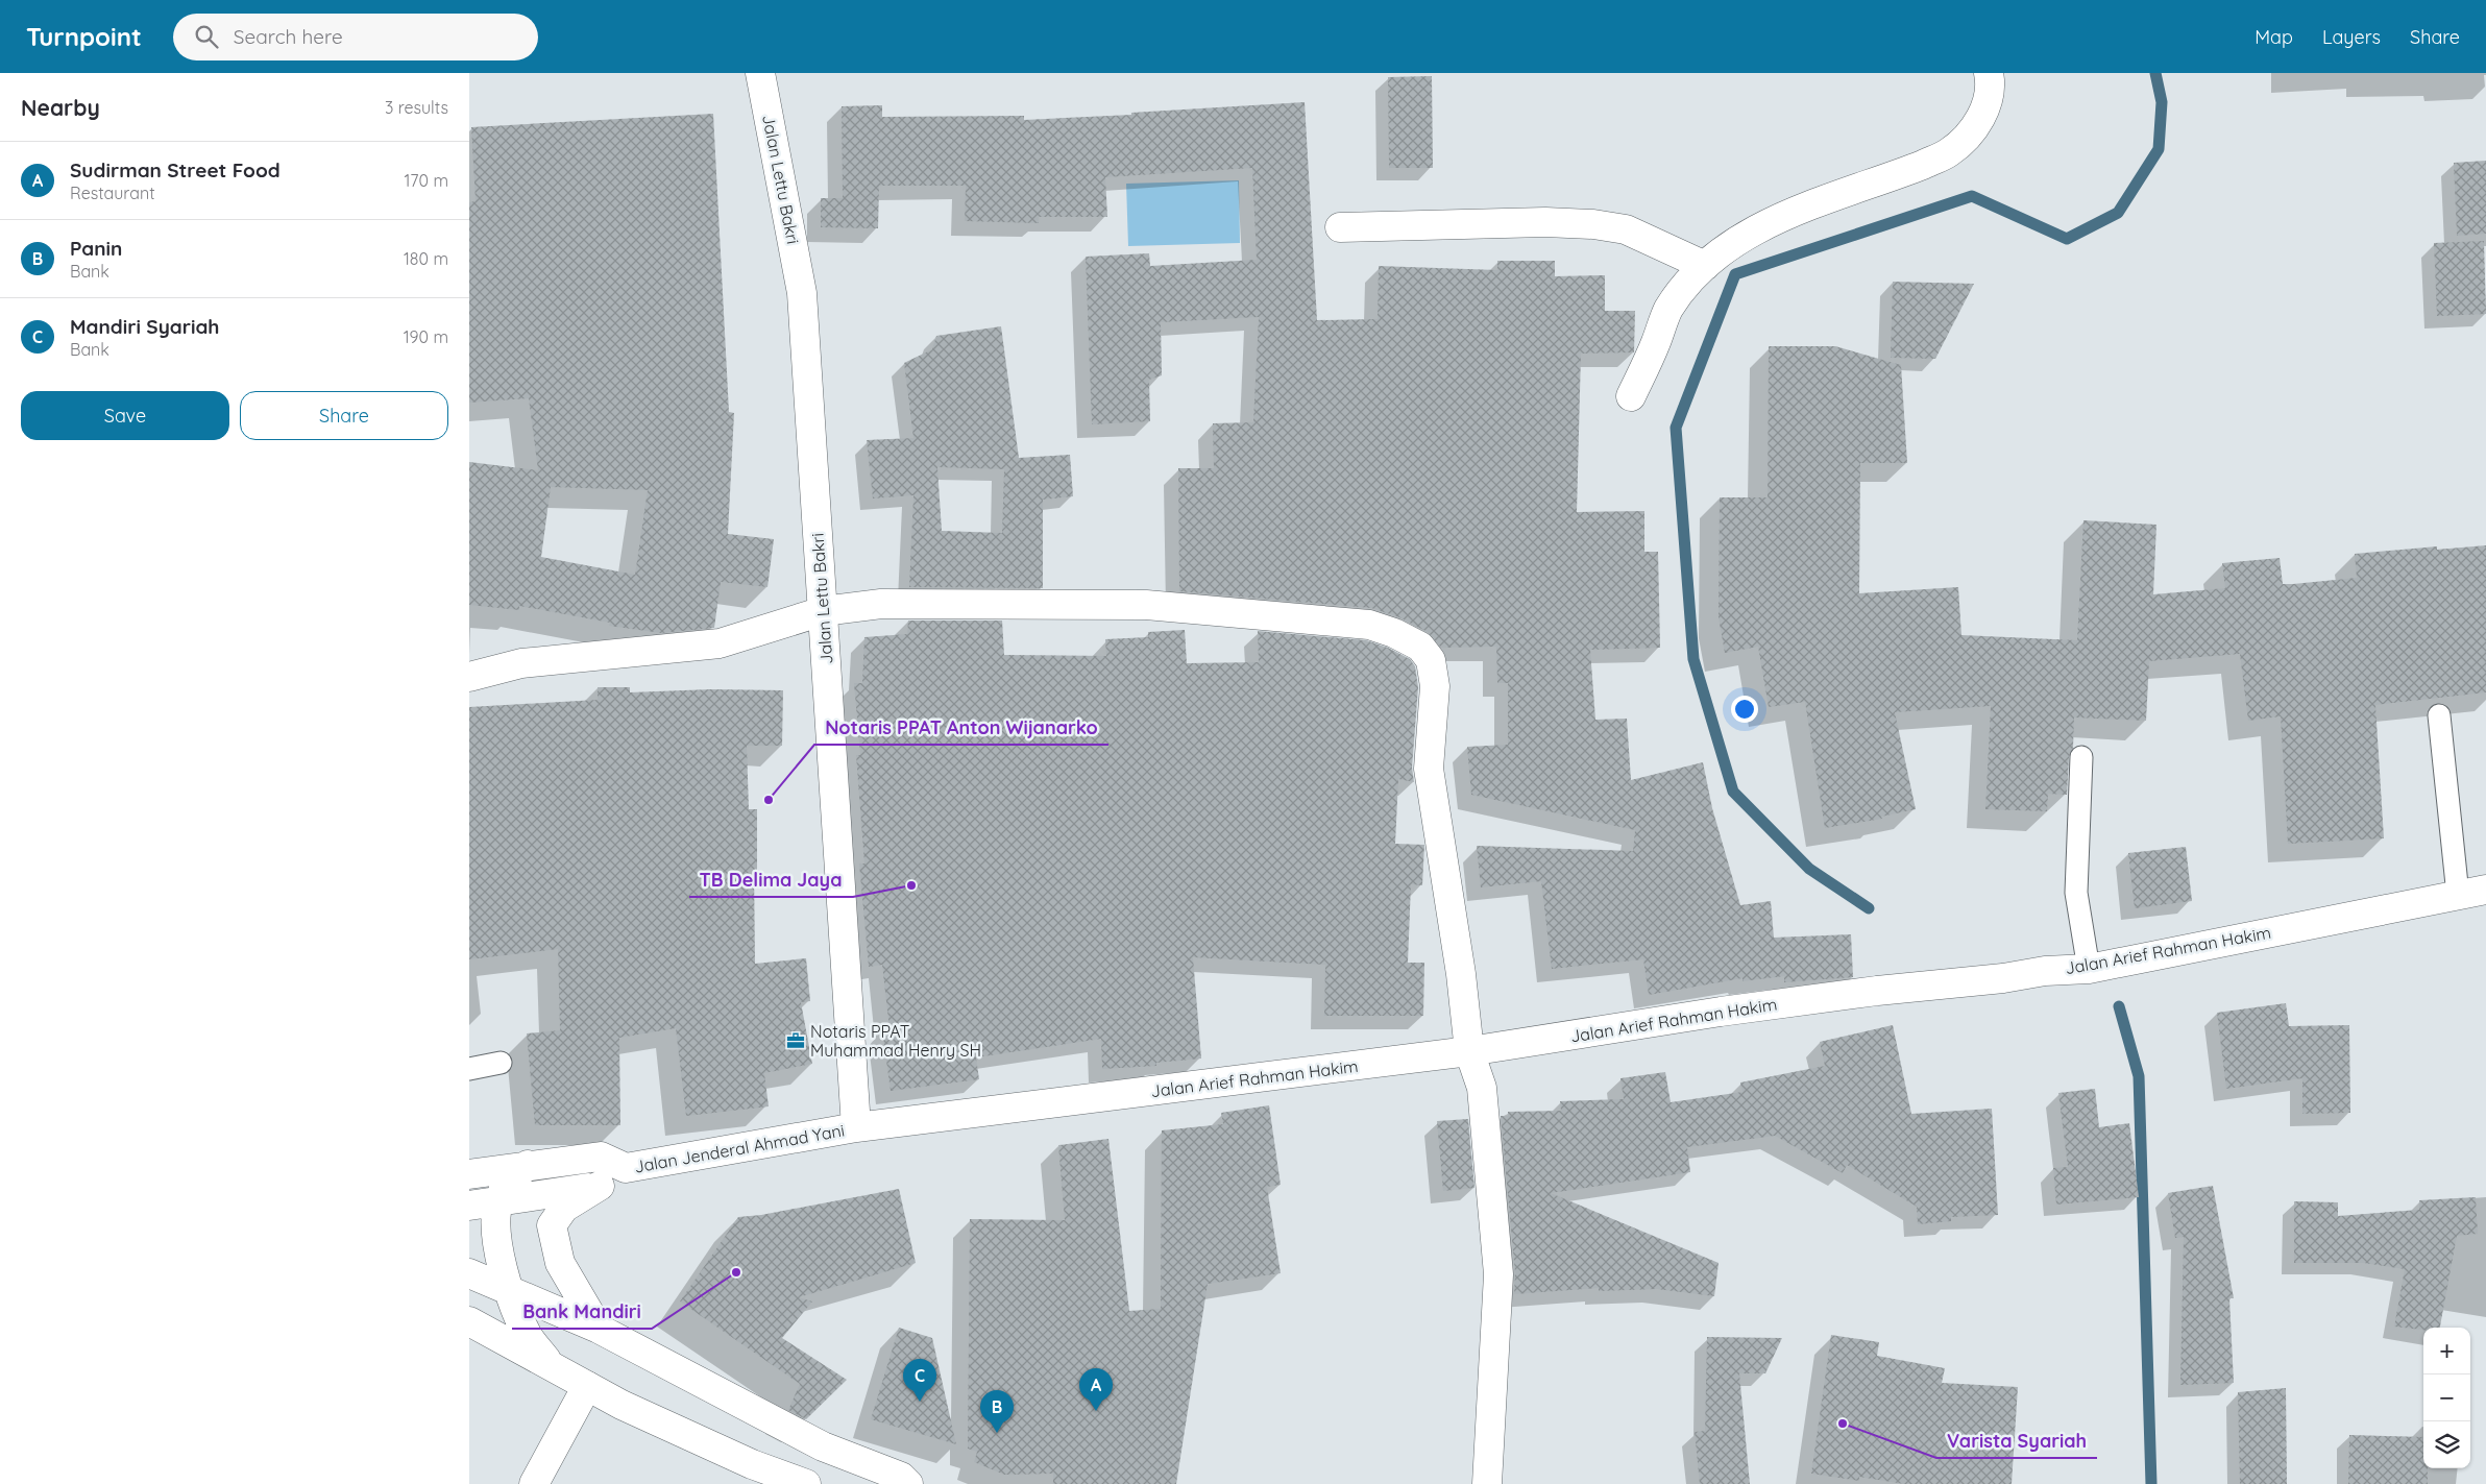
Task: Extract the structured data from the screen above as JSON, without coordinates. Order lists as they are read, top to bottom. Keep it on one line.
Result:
{"streets":{"street":["Jalan Lettu Bakri","Jalan Arief Rahman Hakim","Jalan Jenderal Ahmad Yani"]},"crossings":[["Jalan Lettu Bakri","Jalan Arief Rahman Hakim"],["Jalan Lettu Bakri","Jalan Jenderal Ahmad Yani"],["Jalan Arief Rahman Hakim","Jalan Jenderal Ahmad Yani"]],"places":{"other":["Notaris PPAT Anton Wijanarko","TB Delima Jaya","Bank Mandiri","Varista Syariah"],"office":["Notaris PPAT Muhammad Henry SH"]},"page":{"header":"Turnpoint","search":"Search here","nav":["Map","Layers","Share"],"heading":["Nearby","3 results"],"list":[{"mark":"A","name":"Sudirman Street Food","note":"Restaurant","value":"170 m"},{"mark":"B","name":"Panin","note":"Bank","value":"180 m"},{"mark":"C","name":"Mandiri Syariah","note":"Bank","value":"190 m"}],"buttons":["Save","Share"],"map_buttons":["+","−"],"pins":["C","A","B"]}}
